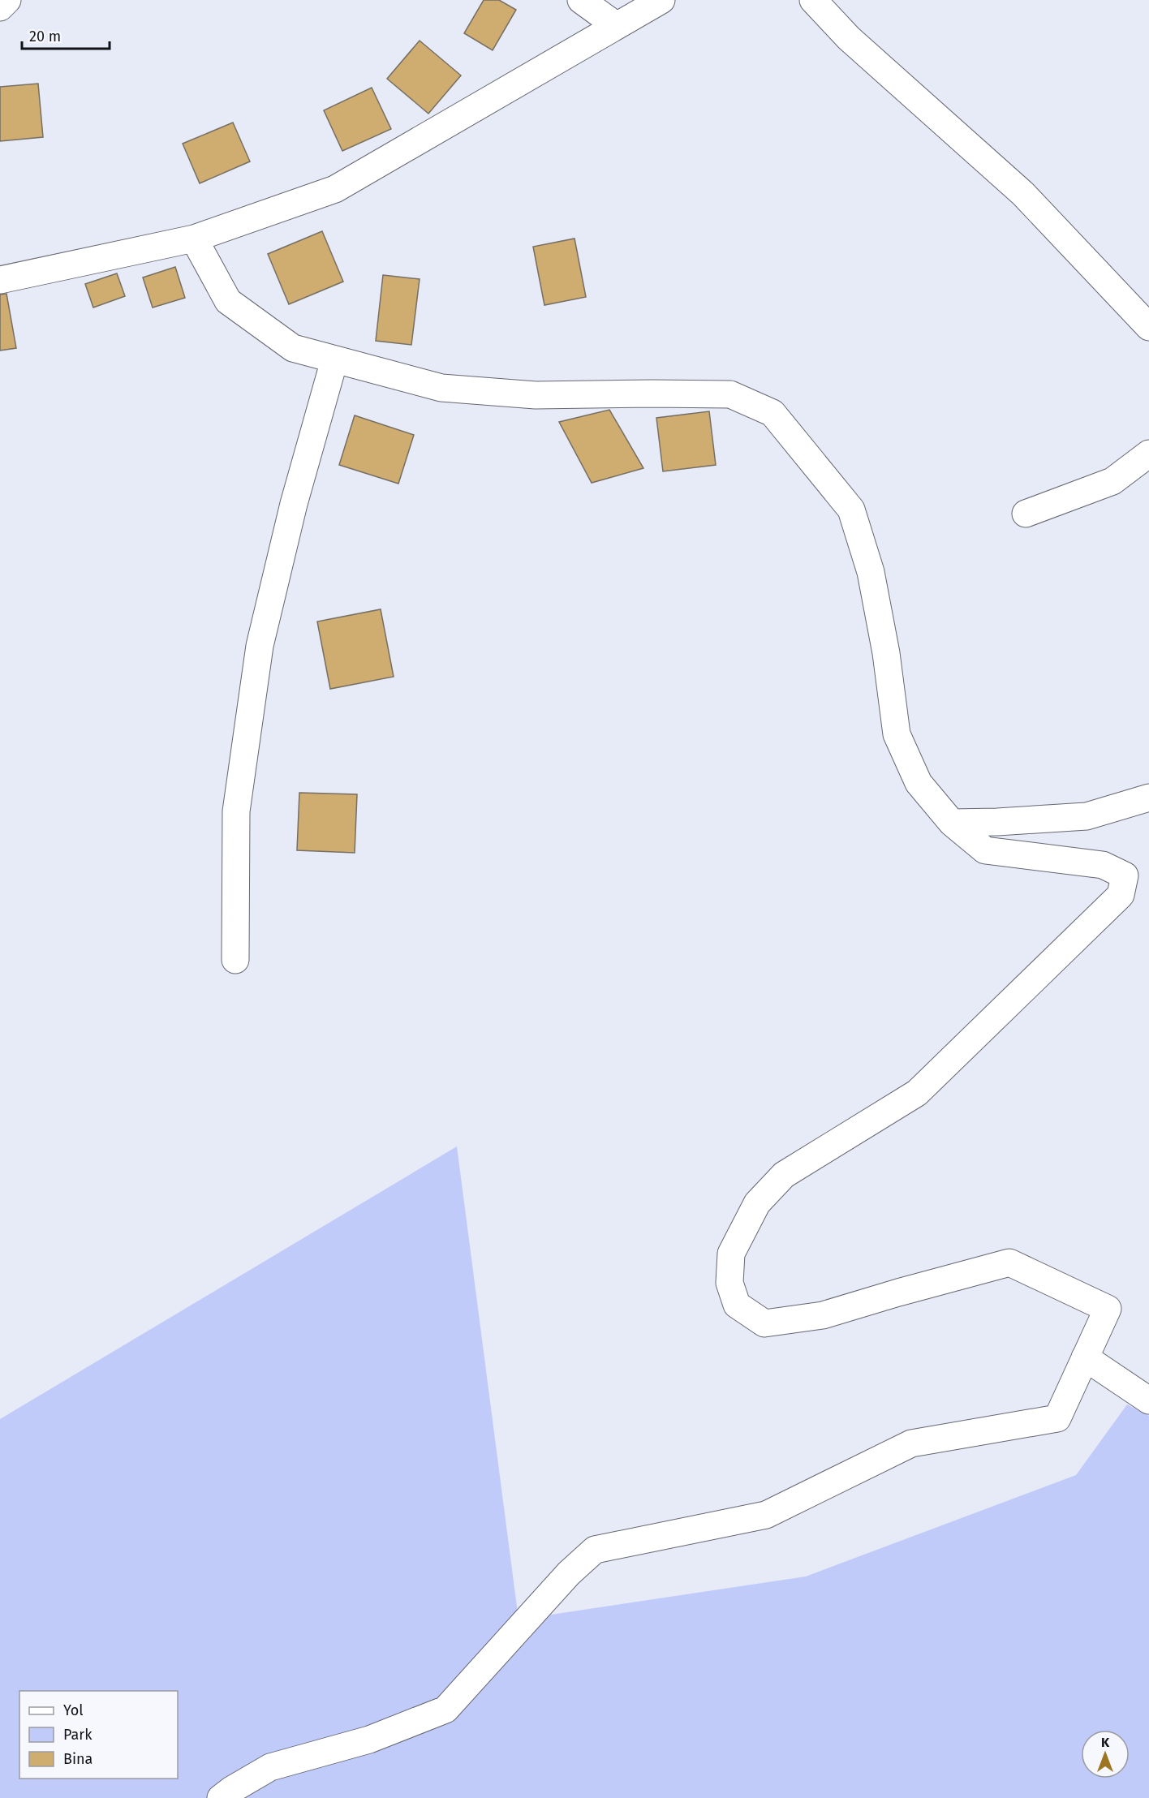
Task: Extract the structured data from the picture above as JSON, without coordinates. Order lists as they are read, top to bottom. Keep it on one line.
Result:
{"legend":["Yol","Park","Bina"],"scale_bar":"20 m","north":"top"}
